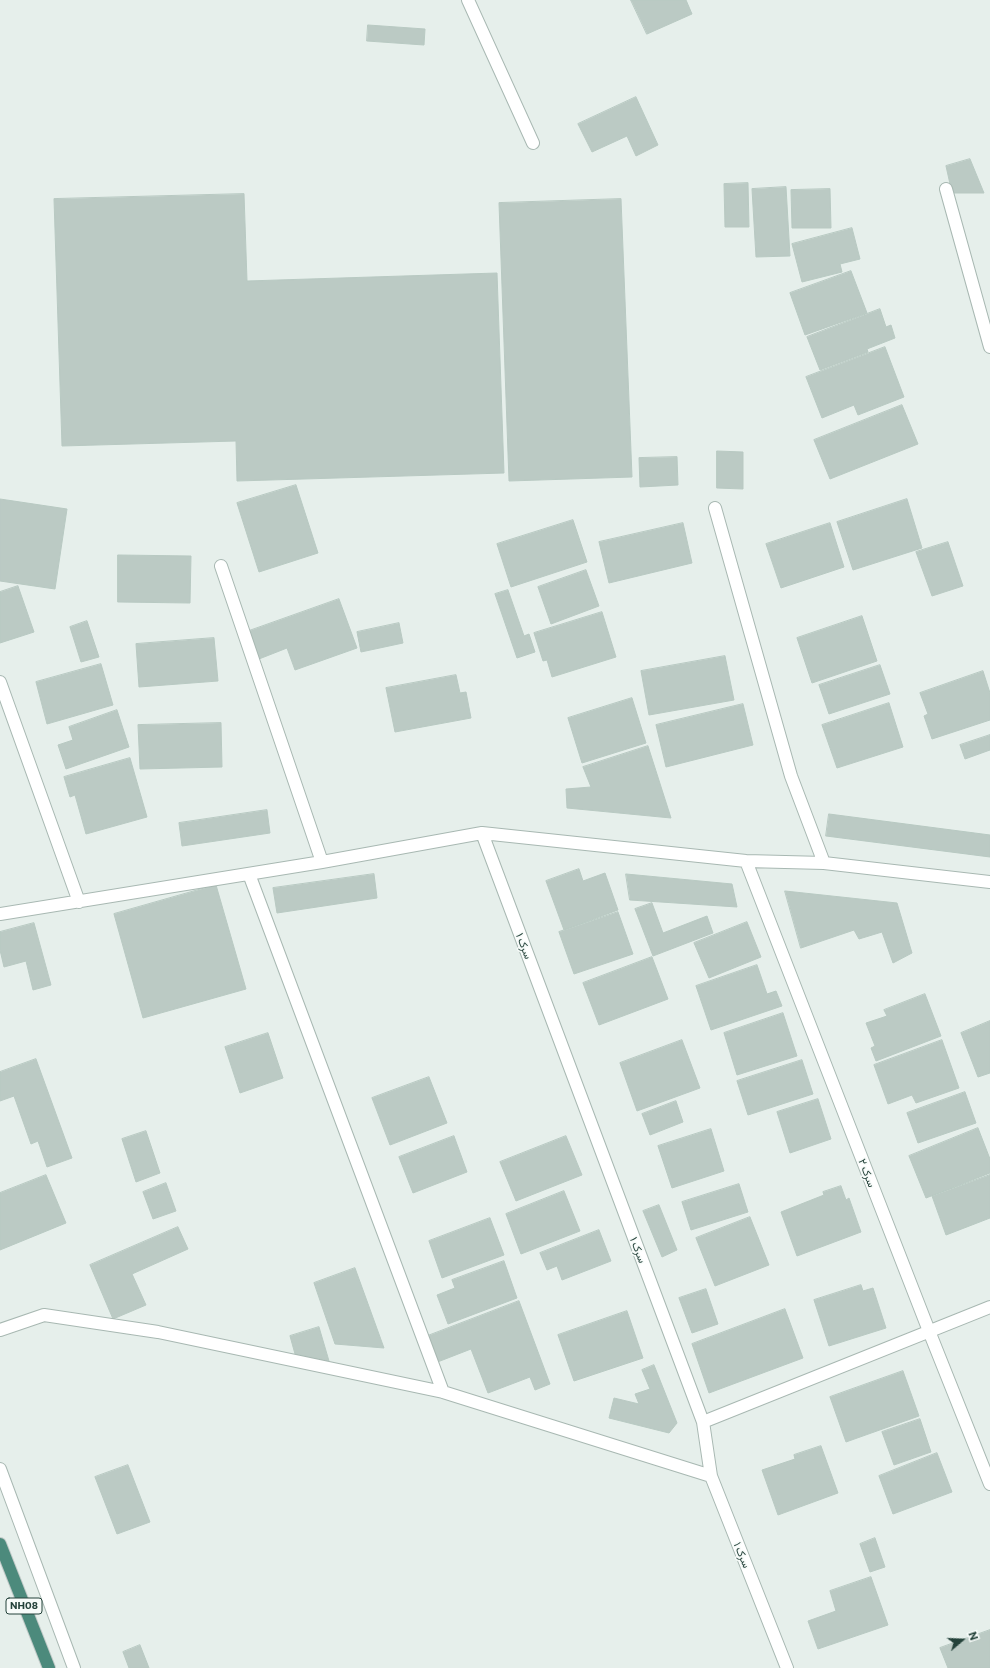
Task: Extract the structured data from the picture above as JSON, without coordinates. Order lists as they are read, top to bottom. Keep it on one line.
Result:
{"streets":{"highway":["NH08"],"street":["سرک ۱","سرک ۲"]},"north":"right"}
